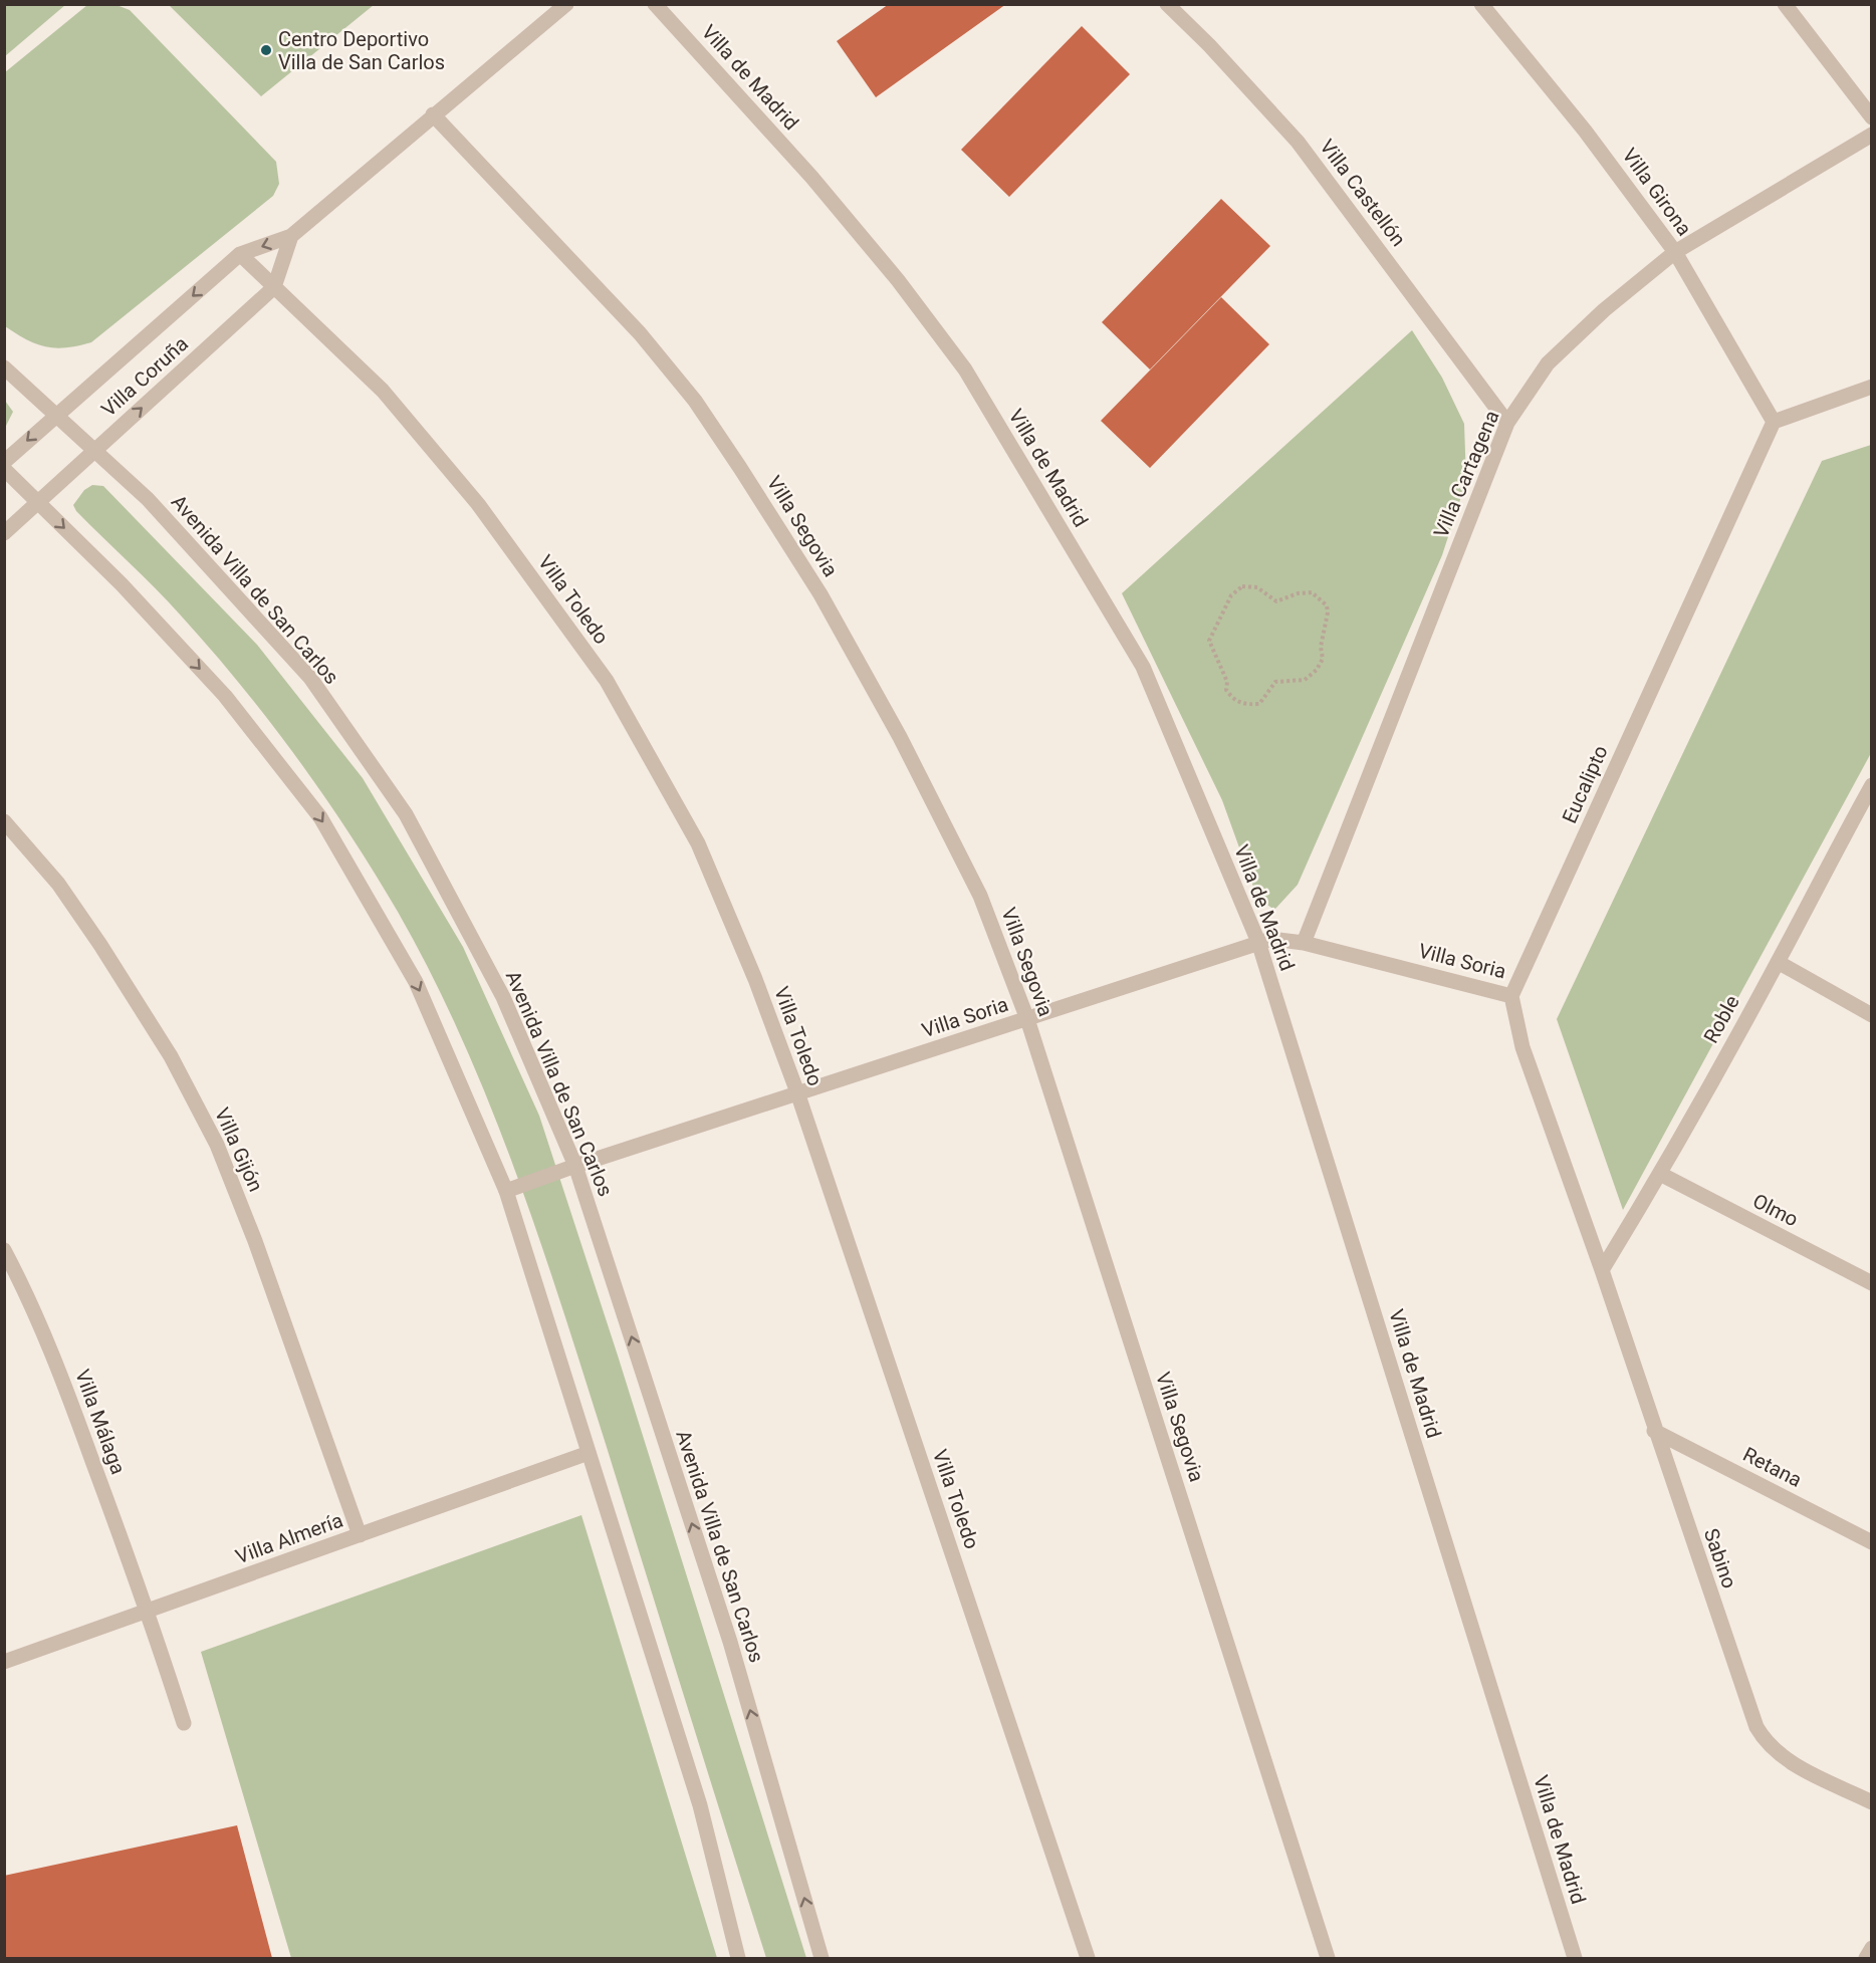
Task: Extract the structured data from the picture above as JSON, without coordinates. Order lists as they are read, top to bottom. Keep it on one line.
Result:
{"streets":{"street":["Villa de Madrid","Villa Girona","Villa Castellón","Villa Coruña","Villa Cartagena","Villa Segovia","Avenida Villa de San Carlos","Villa Toledo","Eucalipto","Villa Soria","Roble","Villa Gijón","Olmo","Villa Málaga","Retana","Villa Almería","Sabino"]},"crossings":[["Villa de Madrid","Villa Soria"],["Villa Girona","Villa Cartagena"],["Villa Girona","Eucalipto"],["Villa Castellón","Villa Cartagena"],["Villa Coruña","Villa Segovia"],["Villa Coruña","Avenida Villa de San Carlos"],["Villa Coruña","Villa Toledo"],["Villa Cartagena","Villa Soria"],["Villa Segovia","Villa Soria"],["Avenida Villa de San Carlos","Villa Soria"],["Villa Toledo","Villa Soria"],["Eucalipto","Villa Soria"],["Roble","Olmo"],["Roble","Sabino"],["Villa Gijón","Villa Almería"],["Villa Málaga","Villa Almería"],["Retana","Sabino"]],"places":["Centro Deportivo Villa de San Carlos"]}
